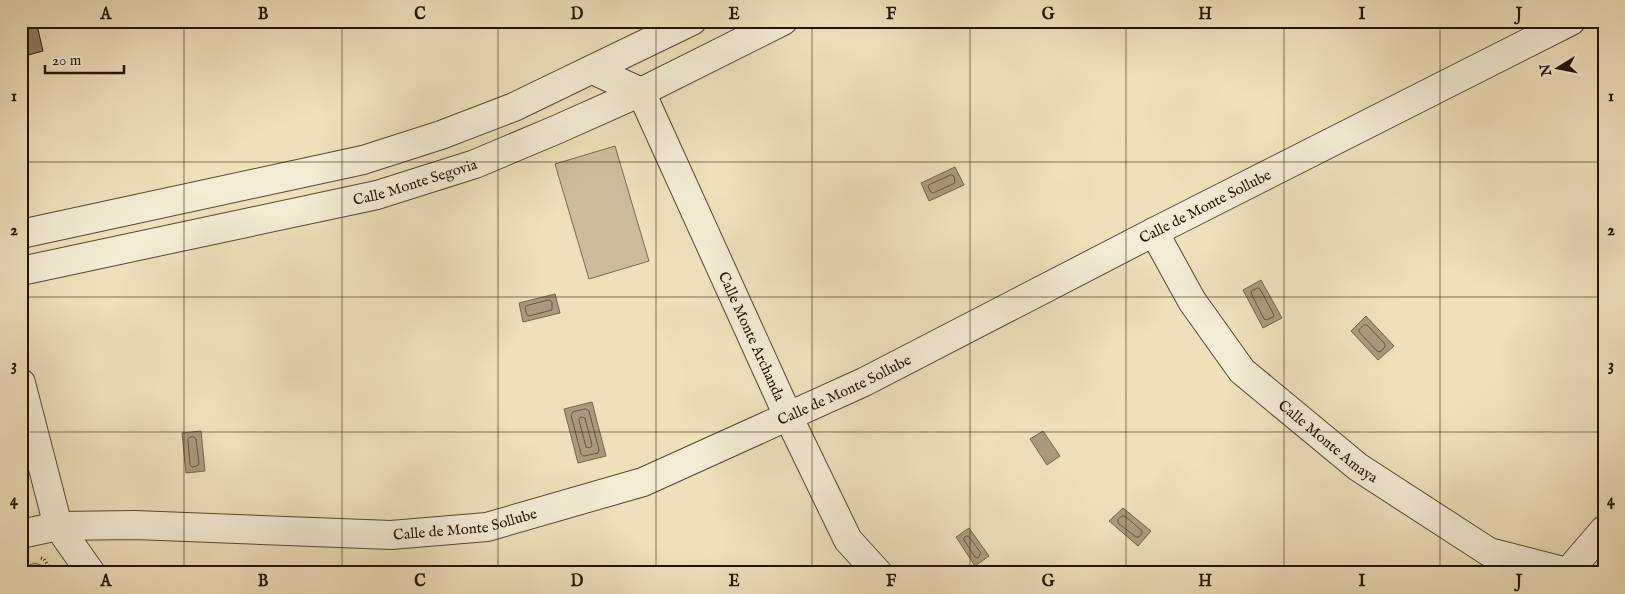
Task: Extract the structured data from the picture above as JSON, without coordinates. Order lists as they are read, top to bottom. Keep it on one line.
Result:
{"streets":{"street":["Calle Monte Segovia","Calle de Monte Sollube","Calle Monte Archanda","Calle Monte Amaya"]},"crossings":[["Calle Monte Segovia","Calle Monte Archanda"],["Calle de Monte Sollube","Calle Monte Archanda"],["Calle de Monte Sollube","Calle Monte Amaya"]],"scale_bar":"20 m","north":"left","grid":{"columns":["A","B","C","D","E","F","G","H","I","J"],"rows":["1","2","3","4"]}}
